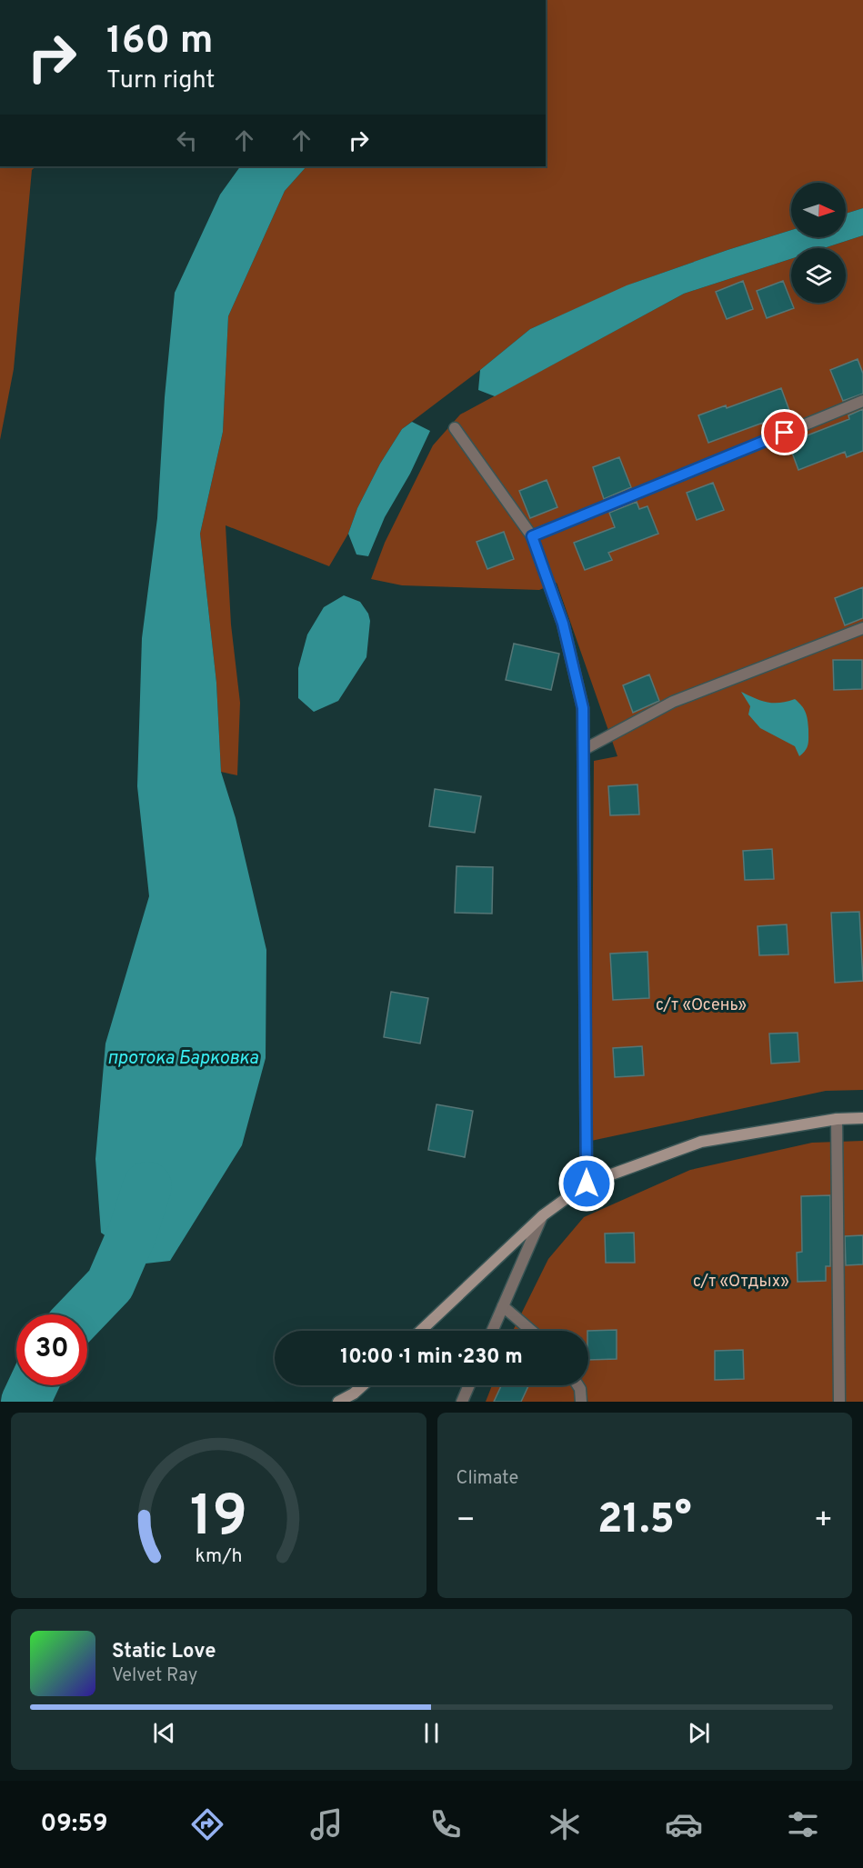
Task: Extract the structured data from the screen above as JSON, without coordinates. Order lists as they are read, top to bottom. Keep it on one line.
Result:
{"water":["протока Барковка"],"parks":["с/т «Осень»","с/т «Отдых»"],"north":"right","page":{"turn":["160 m","Turn right"],"limit":"30","trip":"10:00 · 1 min · 230 m","tile":"Climate","heat":["−","21.5°","+"],"song":["Static Love","Velvet Ray"],"tabs":"09:59","gauge":["19","km/h"]}}
